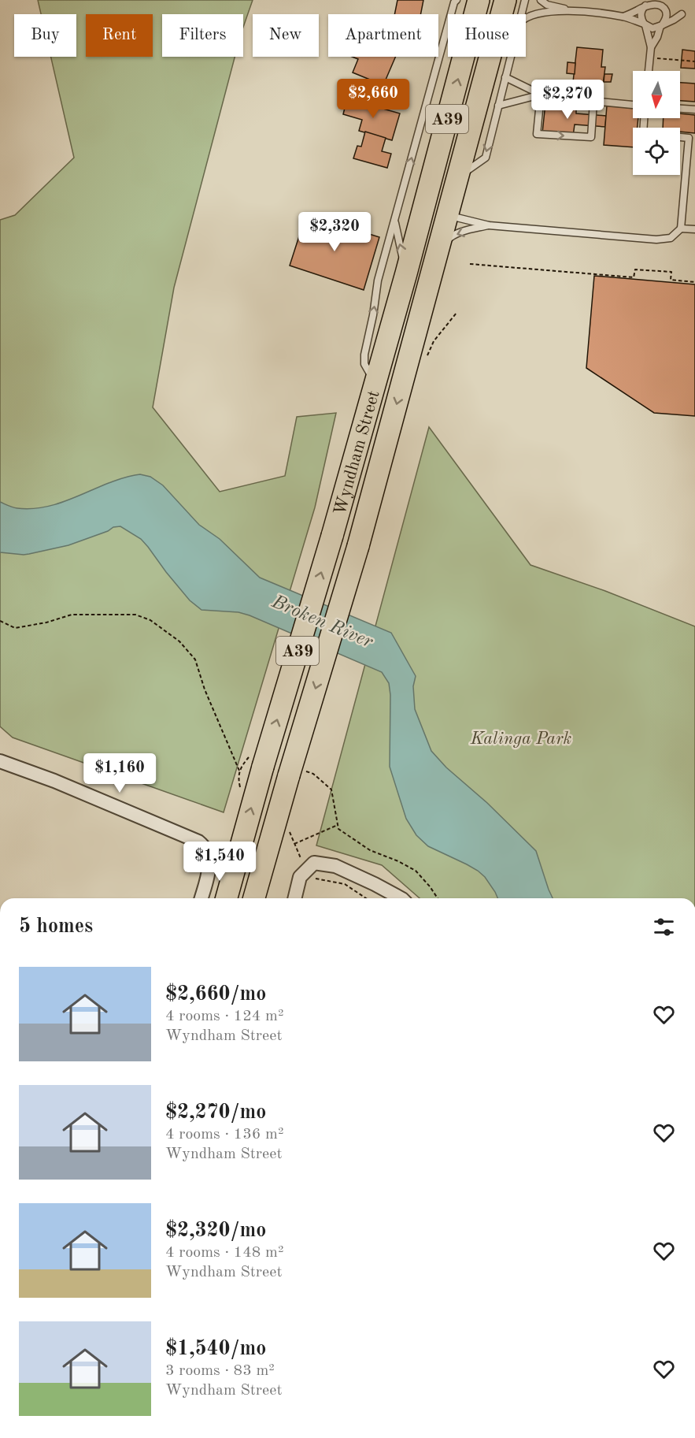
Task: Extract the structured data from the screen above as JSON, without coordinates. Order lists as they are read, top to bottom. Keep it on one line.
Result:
{"streets":{"highway":["A39","Wyndham Street"]},"water":["Broken River"],"parks":["Kalinga Park"],"north":"bottom","page":{"chip":["Buy","Rent","Filters","New","Apartment","House"],"price":["$2,660","$2,270","$2,320","$1,160","$1,540"],"heading":"5 homes","list":[{"name":"$2,660/mo","note":"4 rooms · 124 m² · Wyndham Street"},{"name":"$2,270/mo","note":"4 rooms · 136 m² · Wyndham Street"},{"name":"$2,320/mo","note":"4 rooms · 148 m² · Wyndham Street"},{"name":"$1,540/mo","note":"3 rooms · 83 m² · Wyndham Street"}]}}
